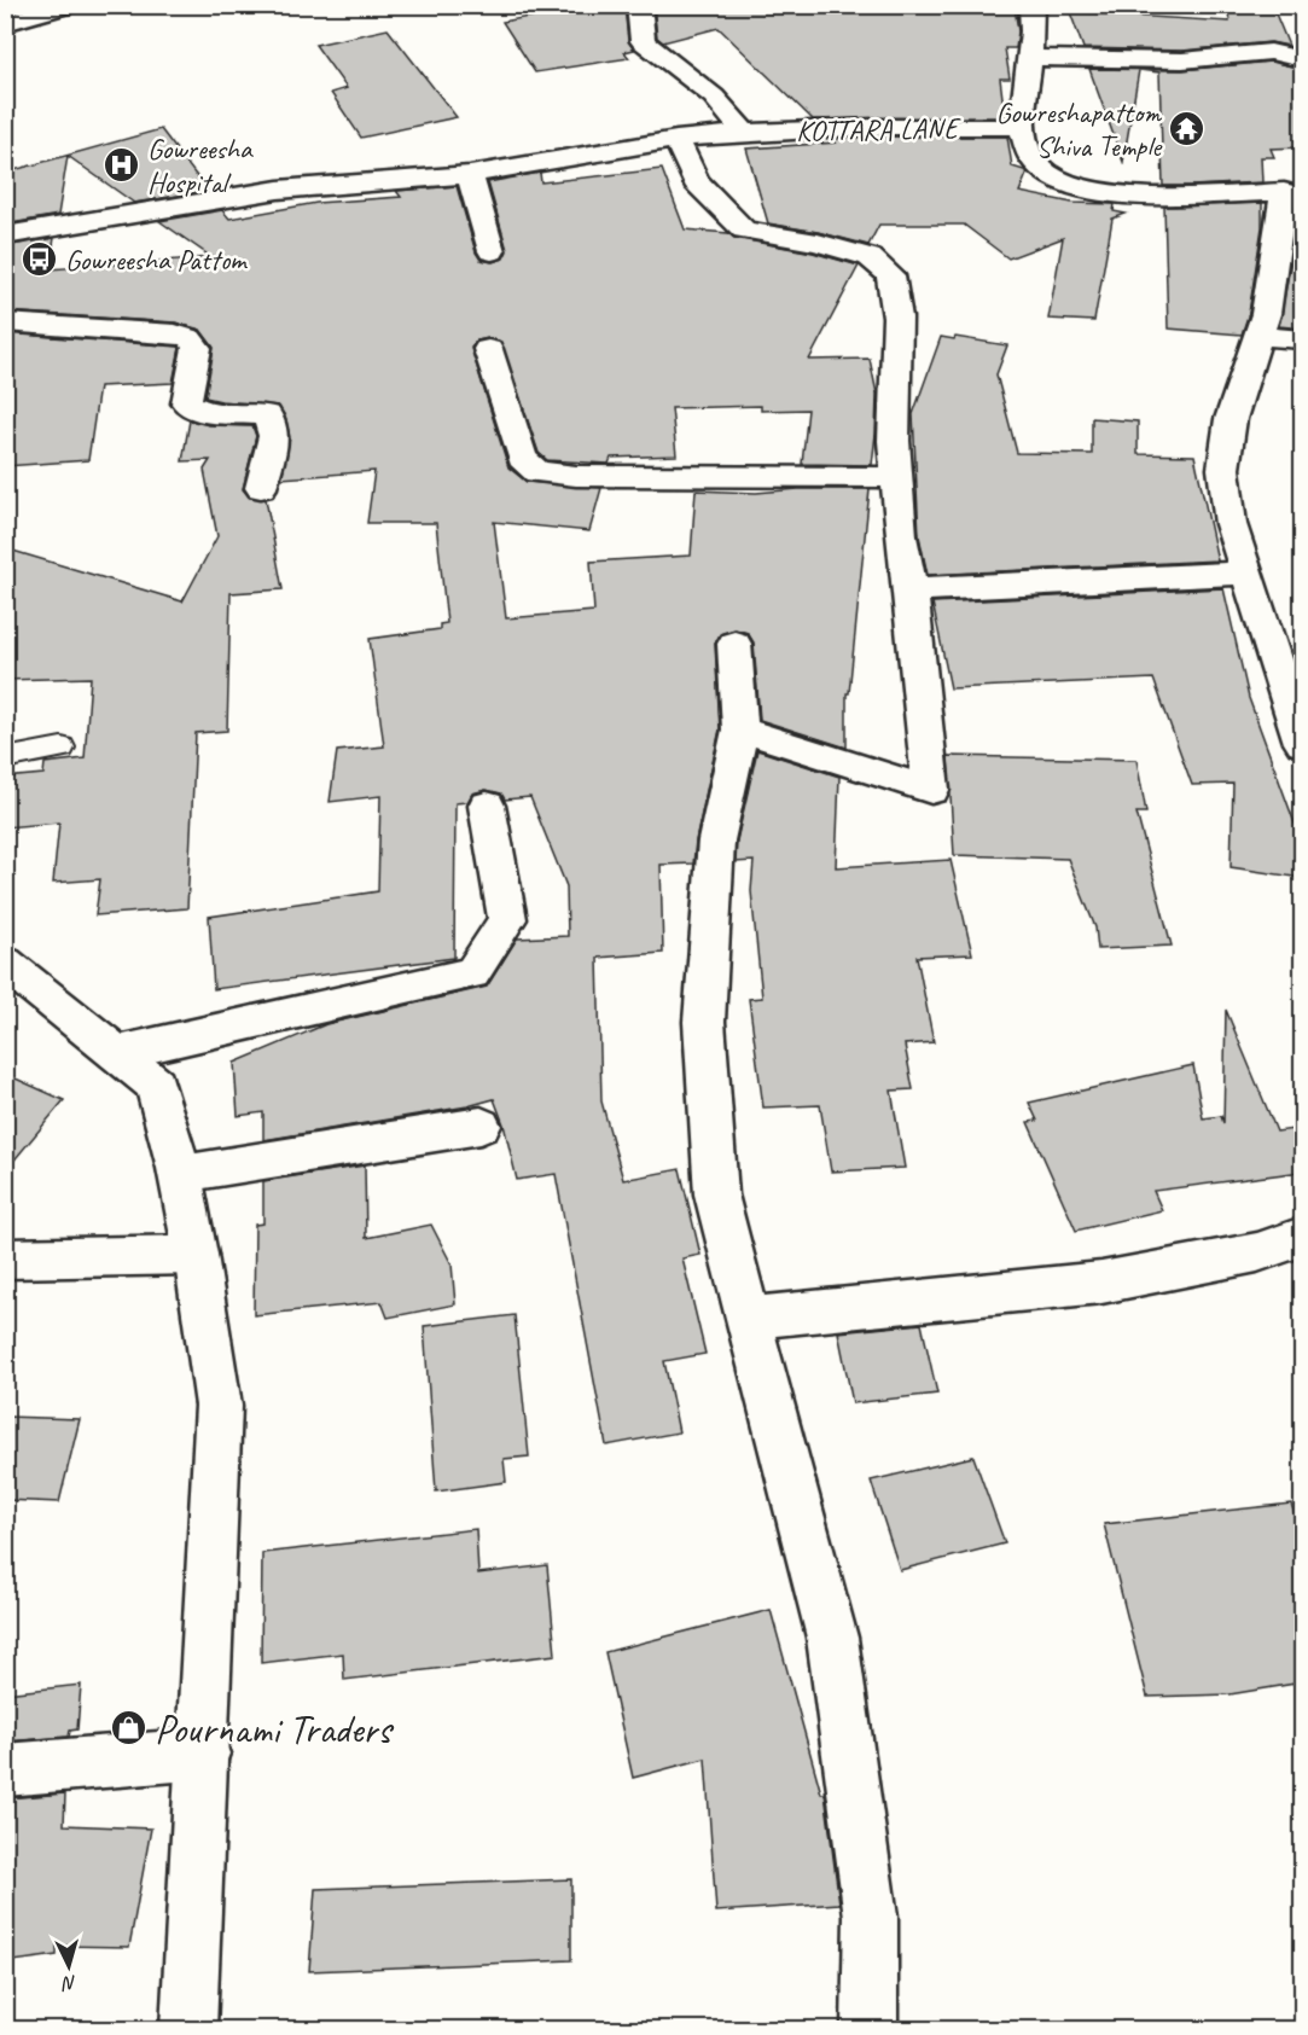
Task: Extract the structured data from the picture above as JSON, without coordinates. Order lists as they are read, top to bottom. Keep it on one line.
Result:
{"streets":{"street":["KOTTARA LANE"]},"places":{"temple":["Gowreshapattom Shiva Temple"],"hospital":["Gowreesha Hospital"],"bus stop":["Gowreesha Pattom"],"shop":["Pournami Traders"]},"north":"bottom"}
